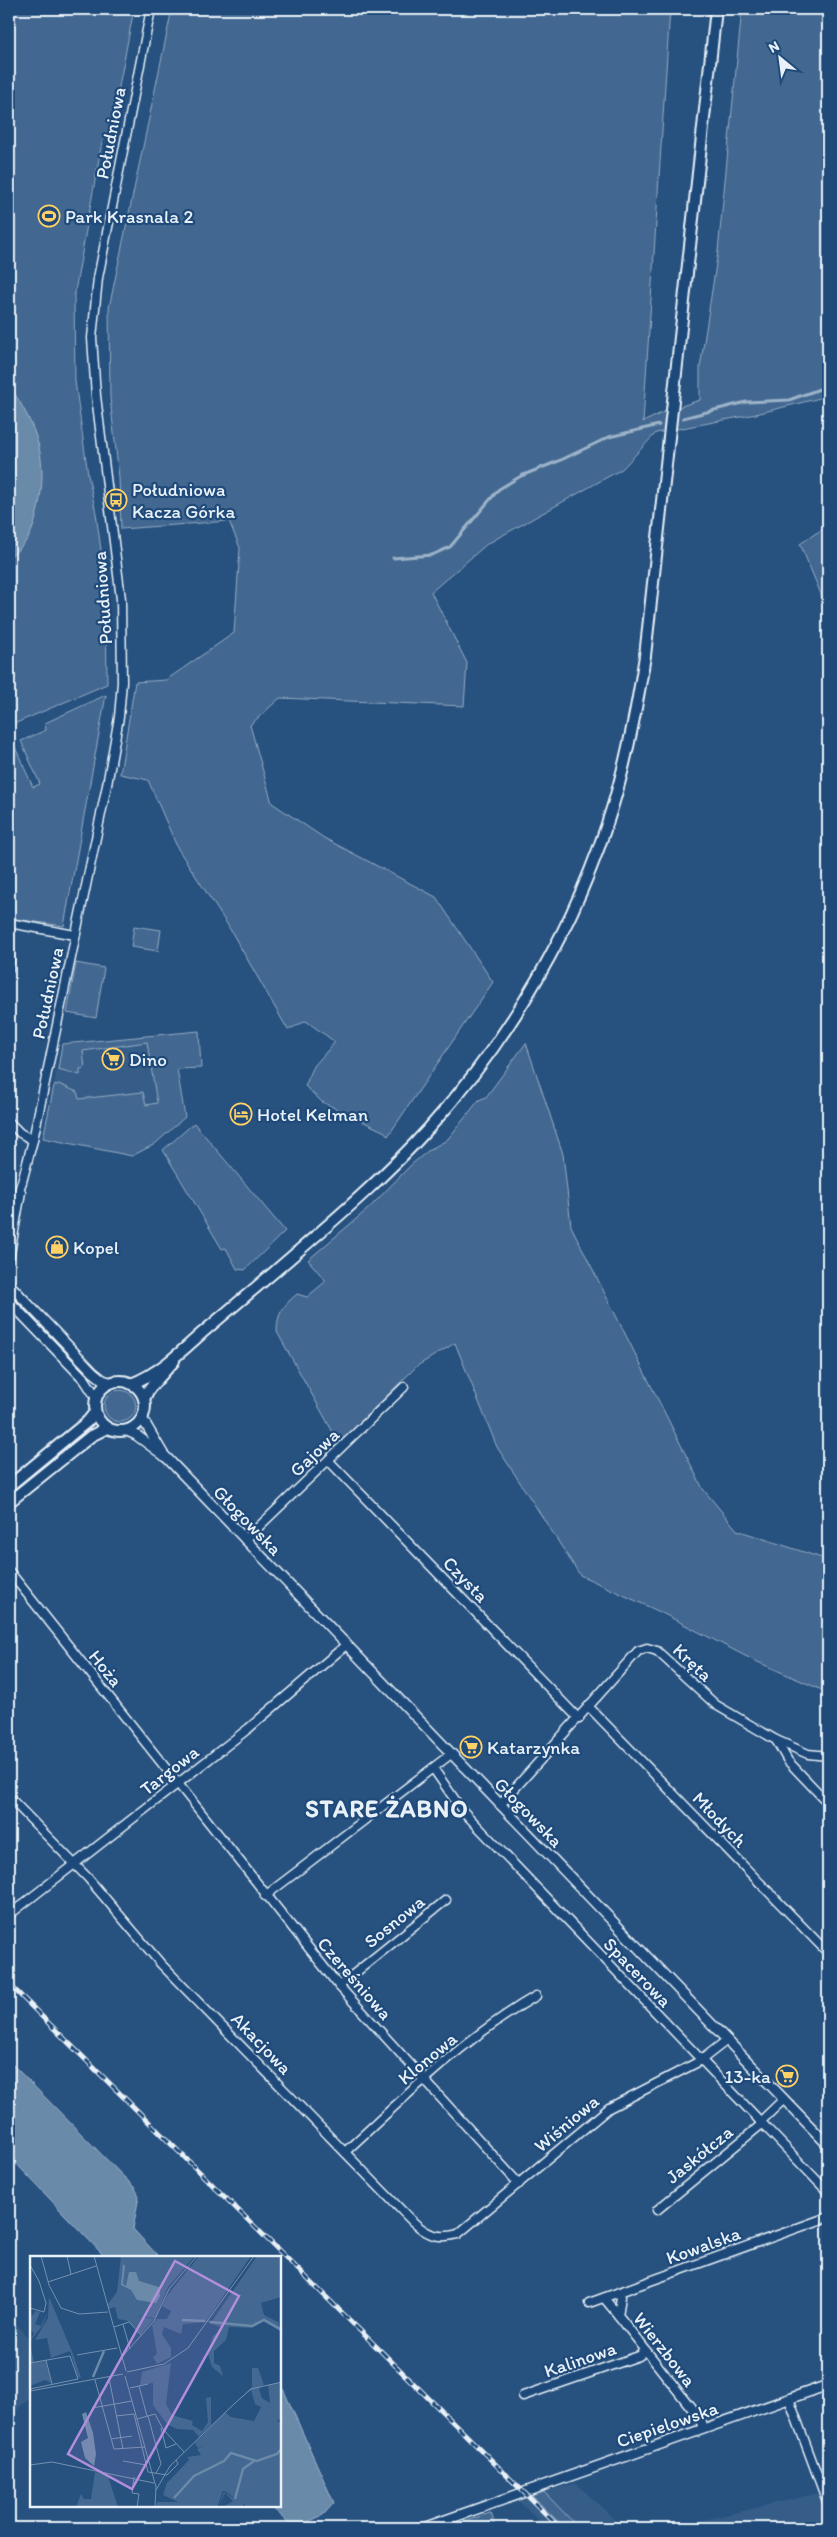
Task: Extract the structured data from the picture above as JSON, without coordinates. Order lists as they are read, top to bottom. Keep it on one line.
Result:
{"streets":{"street":["Południowa","Gajowa","Głogowska","Czysta","Kręta","Hoża","Targowa","Młodych","Sosnowa","Spacerowa","Czereśniowa","Akacjowa","Klonowa","Wiśniowa","Jaskółcza","Kowalska","Wierzbowa","Kalinowa","Ciepielowska"]},"crossings":[["Gajowa","Głogowska"],["Gajowa","Czysta"],["Głogowska","Kręta"],["Głogowska","Targowa"],["Głogowska","Wiśniowa"],["Głogowska","Jaskółcza"],["Czysta","Kręta"],["Kręta","Młodych"],["Hoża","Targowa"],["Hoża","Czereśniowa"],["Targowa","Czereśniowa"],["Targowa","Akacjowa"],["Sosnowa","Czereśniowa"],["Spacerowa","Wiśniowa"],["Spacerowa","Jaskółcza"],["Czereśniowa","Klonowa"],["Czereśniowa","Wiśniowa"],["Akacjowa","Klonowa"],["Akacjowa","Wiśniowa"],["Kowalska","Wierzbowa"],["Wierzbowa","Kalinowa"],["Wierzbowa","Ciepielowska"]],"districts":["STARE ŻABNO"],"places":{"sports":["Park Krasnala 2"],"bus stop":["Południowa Kacza Górka"],"supermarket":["Dino","Katarzynka","13-ka"],"hotel":["Hotel Kelman"],"shop":["Kopel"]},"north":"top left"}
